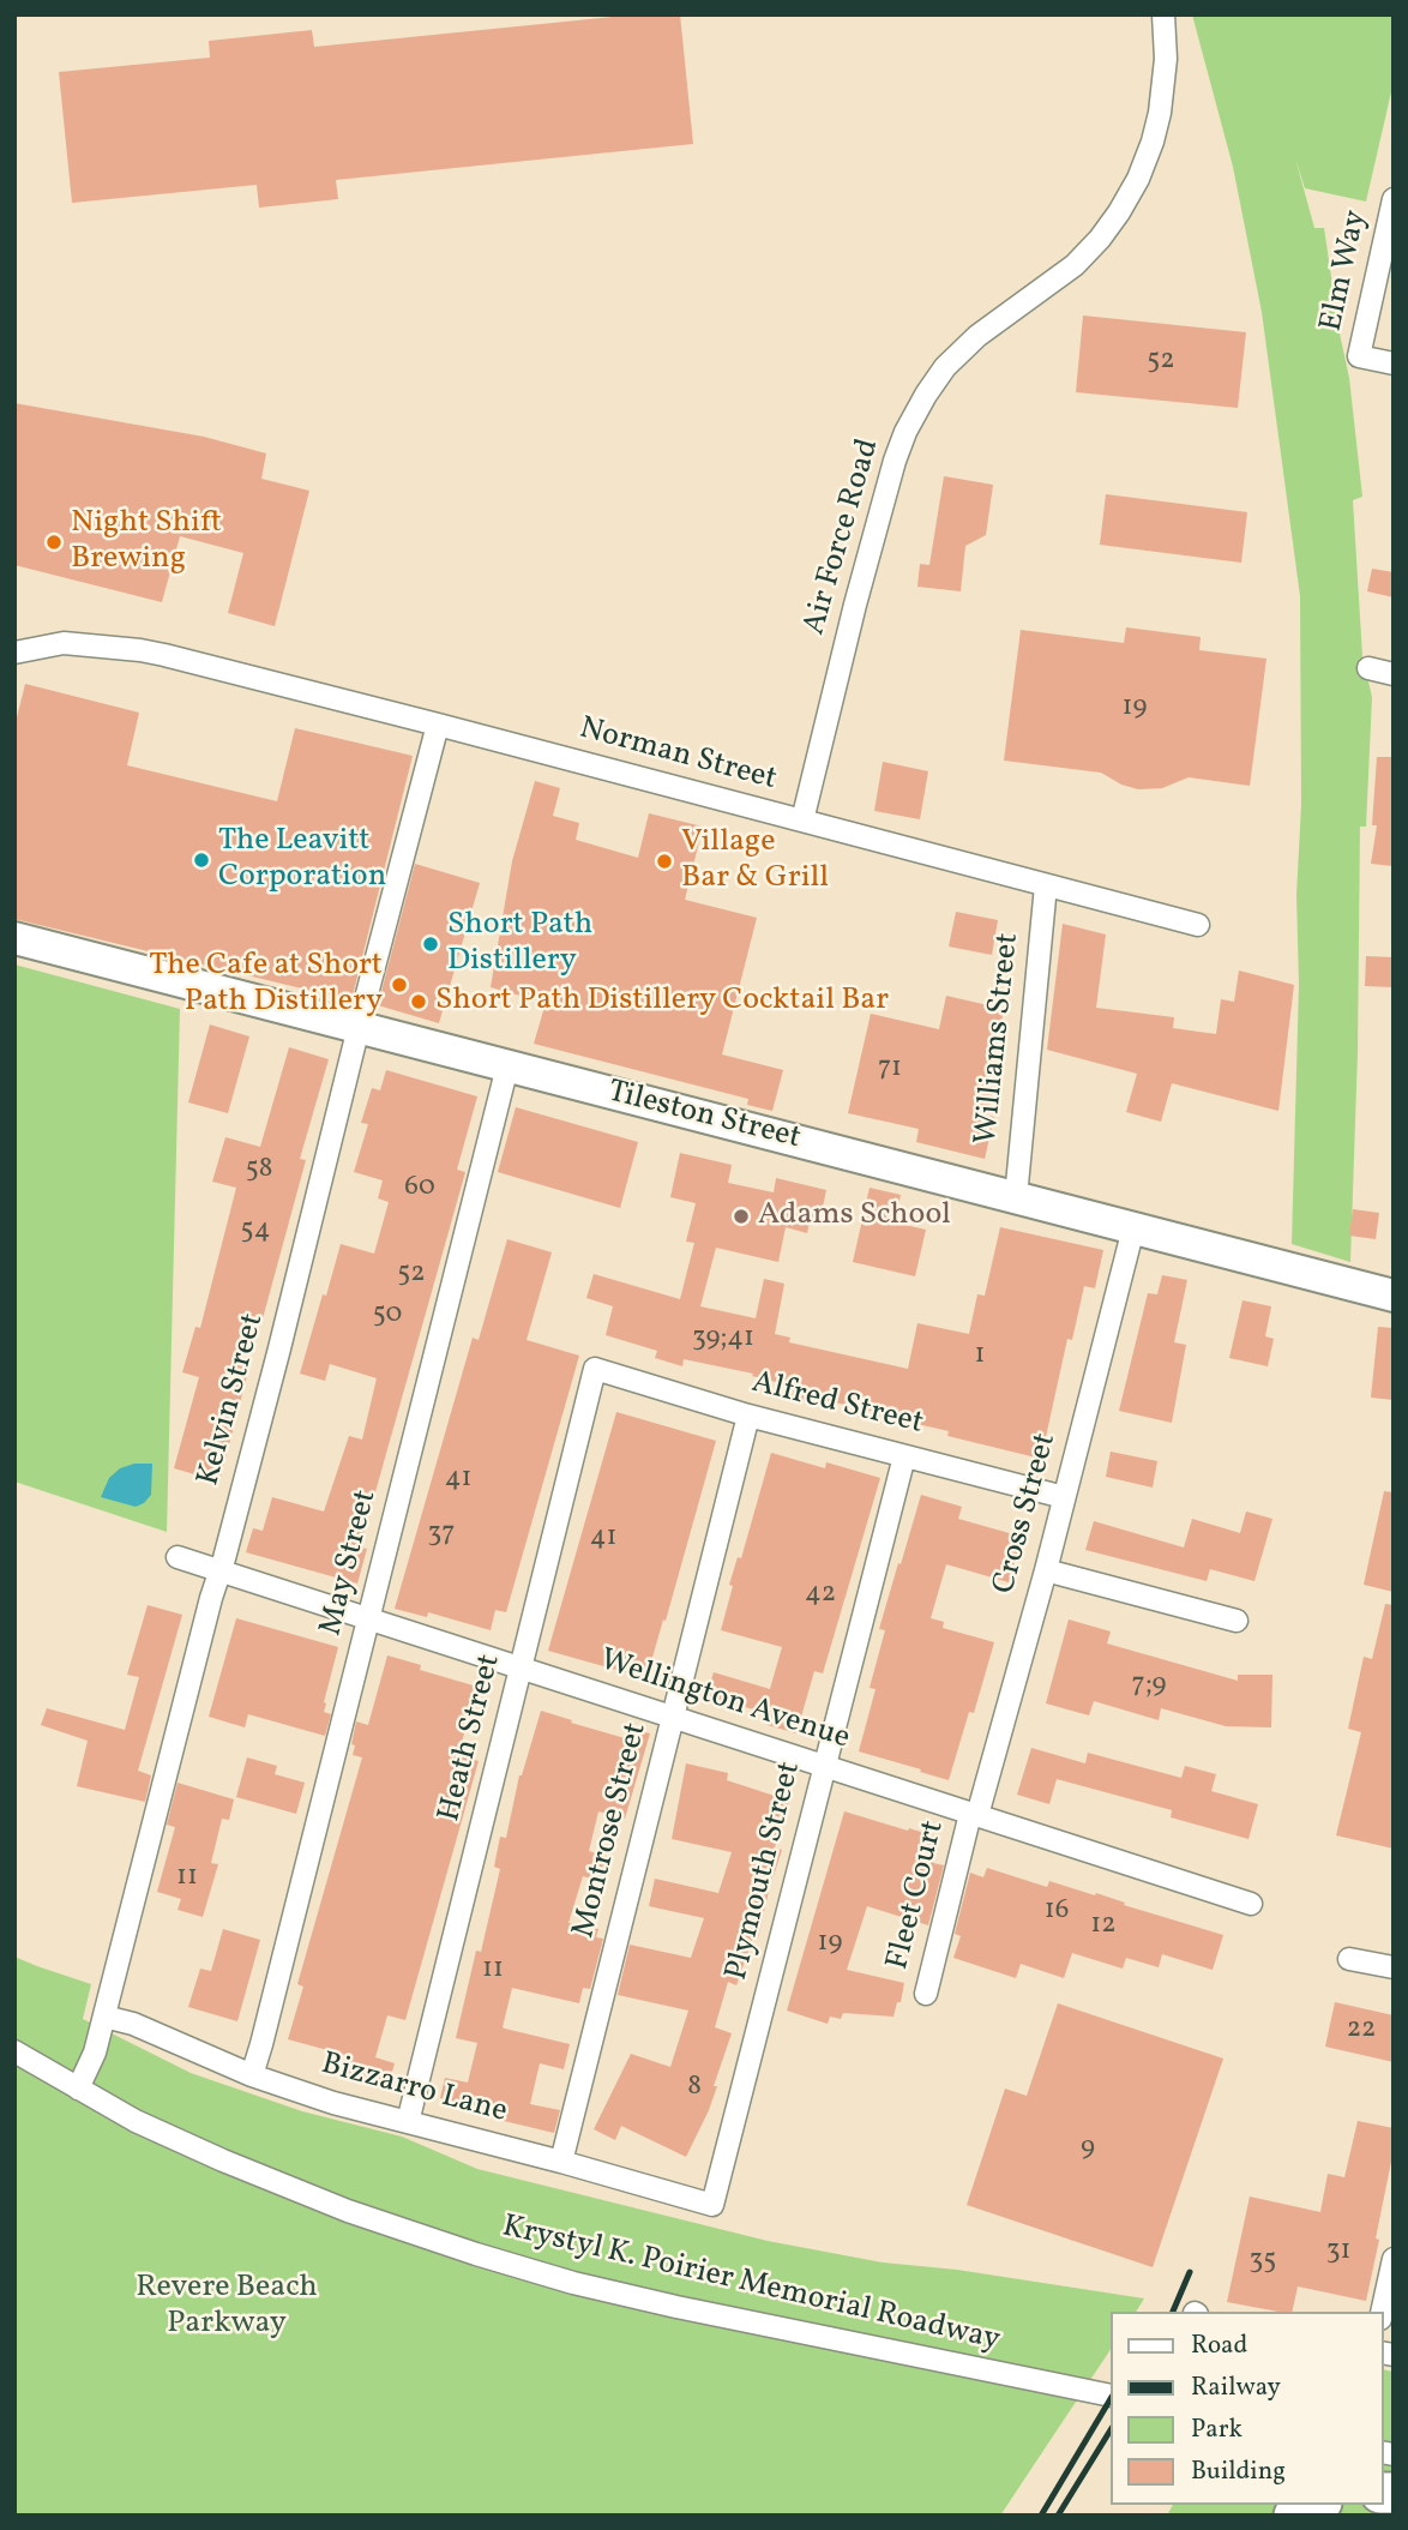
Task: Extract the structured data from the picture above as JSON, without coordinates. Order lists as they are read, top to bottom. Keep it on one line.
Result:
{"streets":{"main road":["Tileston Street"],"street":["Elm Way","Air Force Road","Norman Street","Williams Street","Kelvin Street","Alfred Street","Cross Street","May Street","Wellington Avenue","Heath Street","Montrose Street","Plymouth Street","Fleet Court","Bizzarro Lane","Krystyl K. Poirier Memorial Roadway"]},"crossings":[["Air Force Road","Norman Street"],["Norman Street","Williams Street"],["Norman Street","Kelvin Street"],["Williams Street","Tileston Street"],["Tileston Street","Kelvin Street"],["Tileston Street","Cross Street"],["Tileston Street","May Street"],["Kelvin Street","Wellington Avenue"],["Kelvin Street","Bizzarro Lane"],["Kelvin Street","Krystyl K. Poirier Memorial Roadway"],["Alfred Street","Cross Street"],["Alfred Street","Heath Street"],["Alfred Street","Montrose Street"],["Alfred Street","Plymouth Street"],["Cross Street","Wellington Avenue"],["Cross Street","Fleet Court"],["May Street","Wellington Avenue"],["May Street","Bizzarro Lane"],["Wellington Avenue","Heath Street"],["Wellington Avenue","Montrose Street"],["Wellington Avenue","Plymouth Street"],["Wellington Avenue","Fleet Court"],["Heath Street","Bizzarro Lane"],["Montrose Street","Bizzarro Lane"],["Plymouth Street","Bizzarro Lane"]],"parks":["Revere Beach Parkway"],"places":["Night Shift Brewing","The Leavitt Corporation","Village Bar & Grill","Short Path Distillery","The Cafe at Short Path Distillery","Short Path Distillery Cocktail Bar","Adams School"],"house_numbers":["52","19","71","58","60","54","52","50","39;41","1","41","37","41","42","7;9","11","16","12","19","11","22","8","9","31","35"],"legend":["Road","Railway","Park","Building"]}
